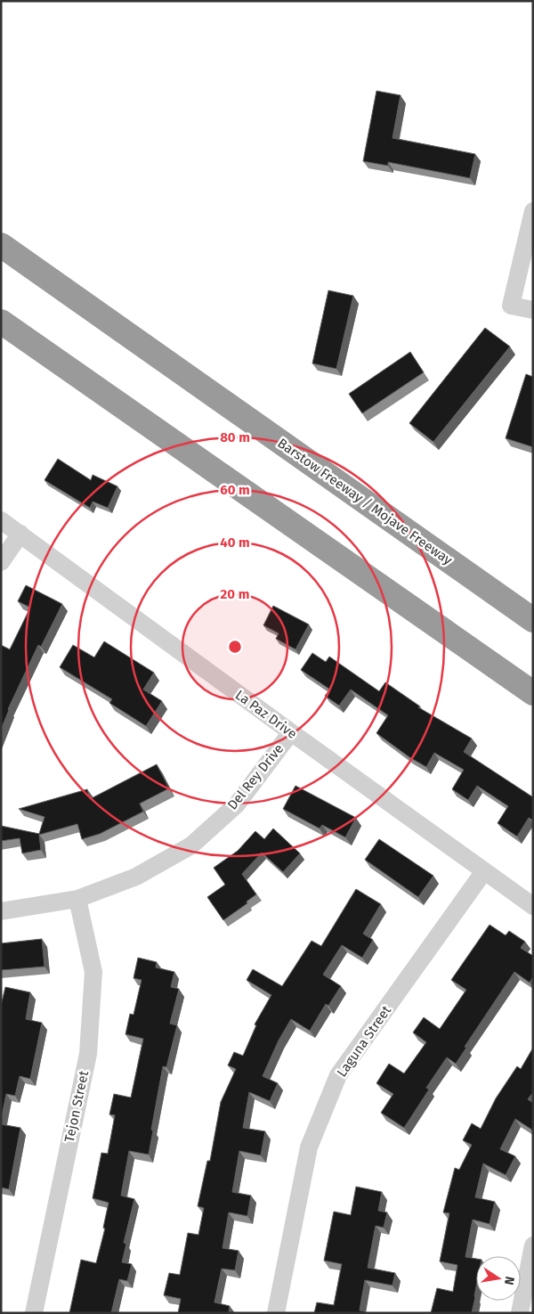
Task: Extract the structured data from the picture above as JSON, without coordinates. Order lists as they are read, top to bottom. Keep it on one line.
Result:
{"streets":{"highway":["Barstow Freeway / Mojave Freeway"],"street":["La Paz Drive","Del Rey Drive","Laguna Street","Tejon Street"]},"crossings":[["La Paz Drive","Del Rey Drive"],["La Paz Drive","Laguna Street"],["Del Rey Drive","Tejon Street"]],"north":"right","rings":["80 m","60 m","40 m","20 m"]}
